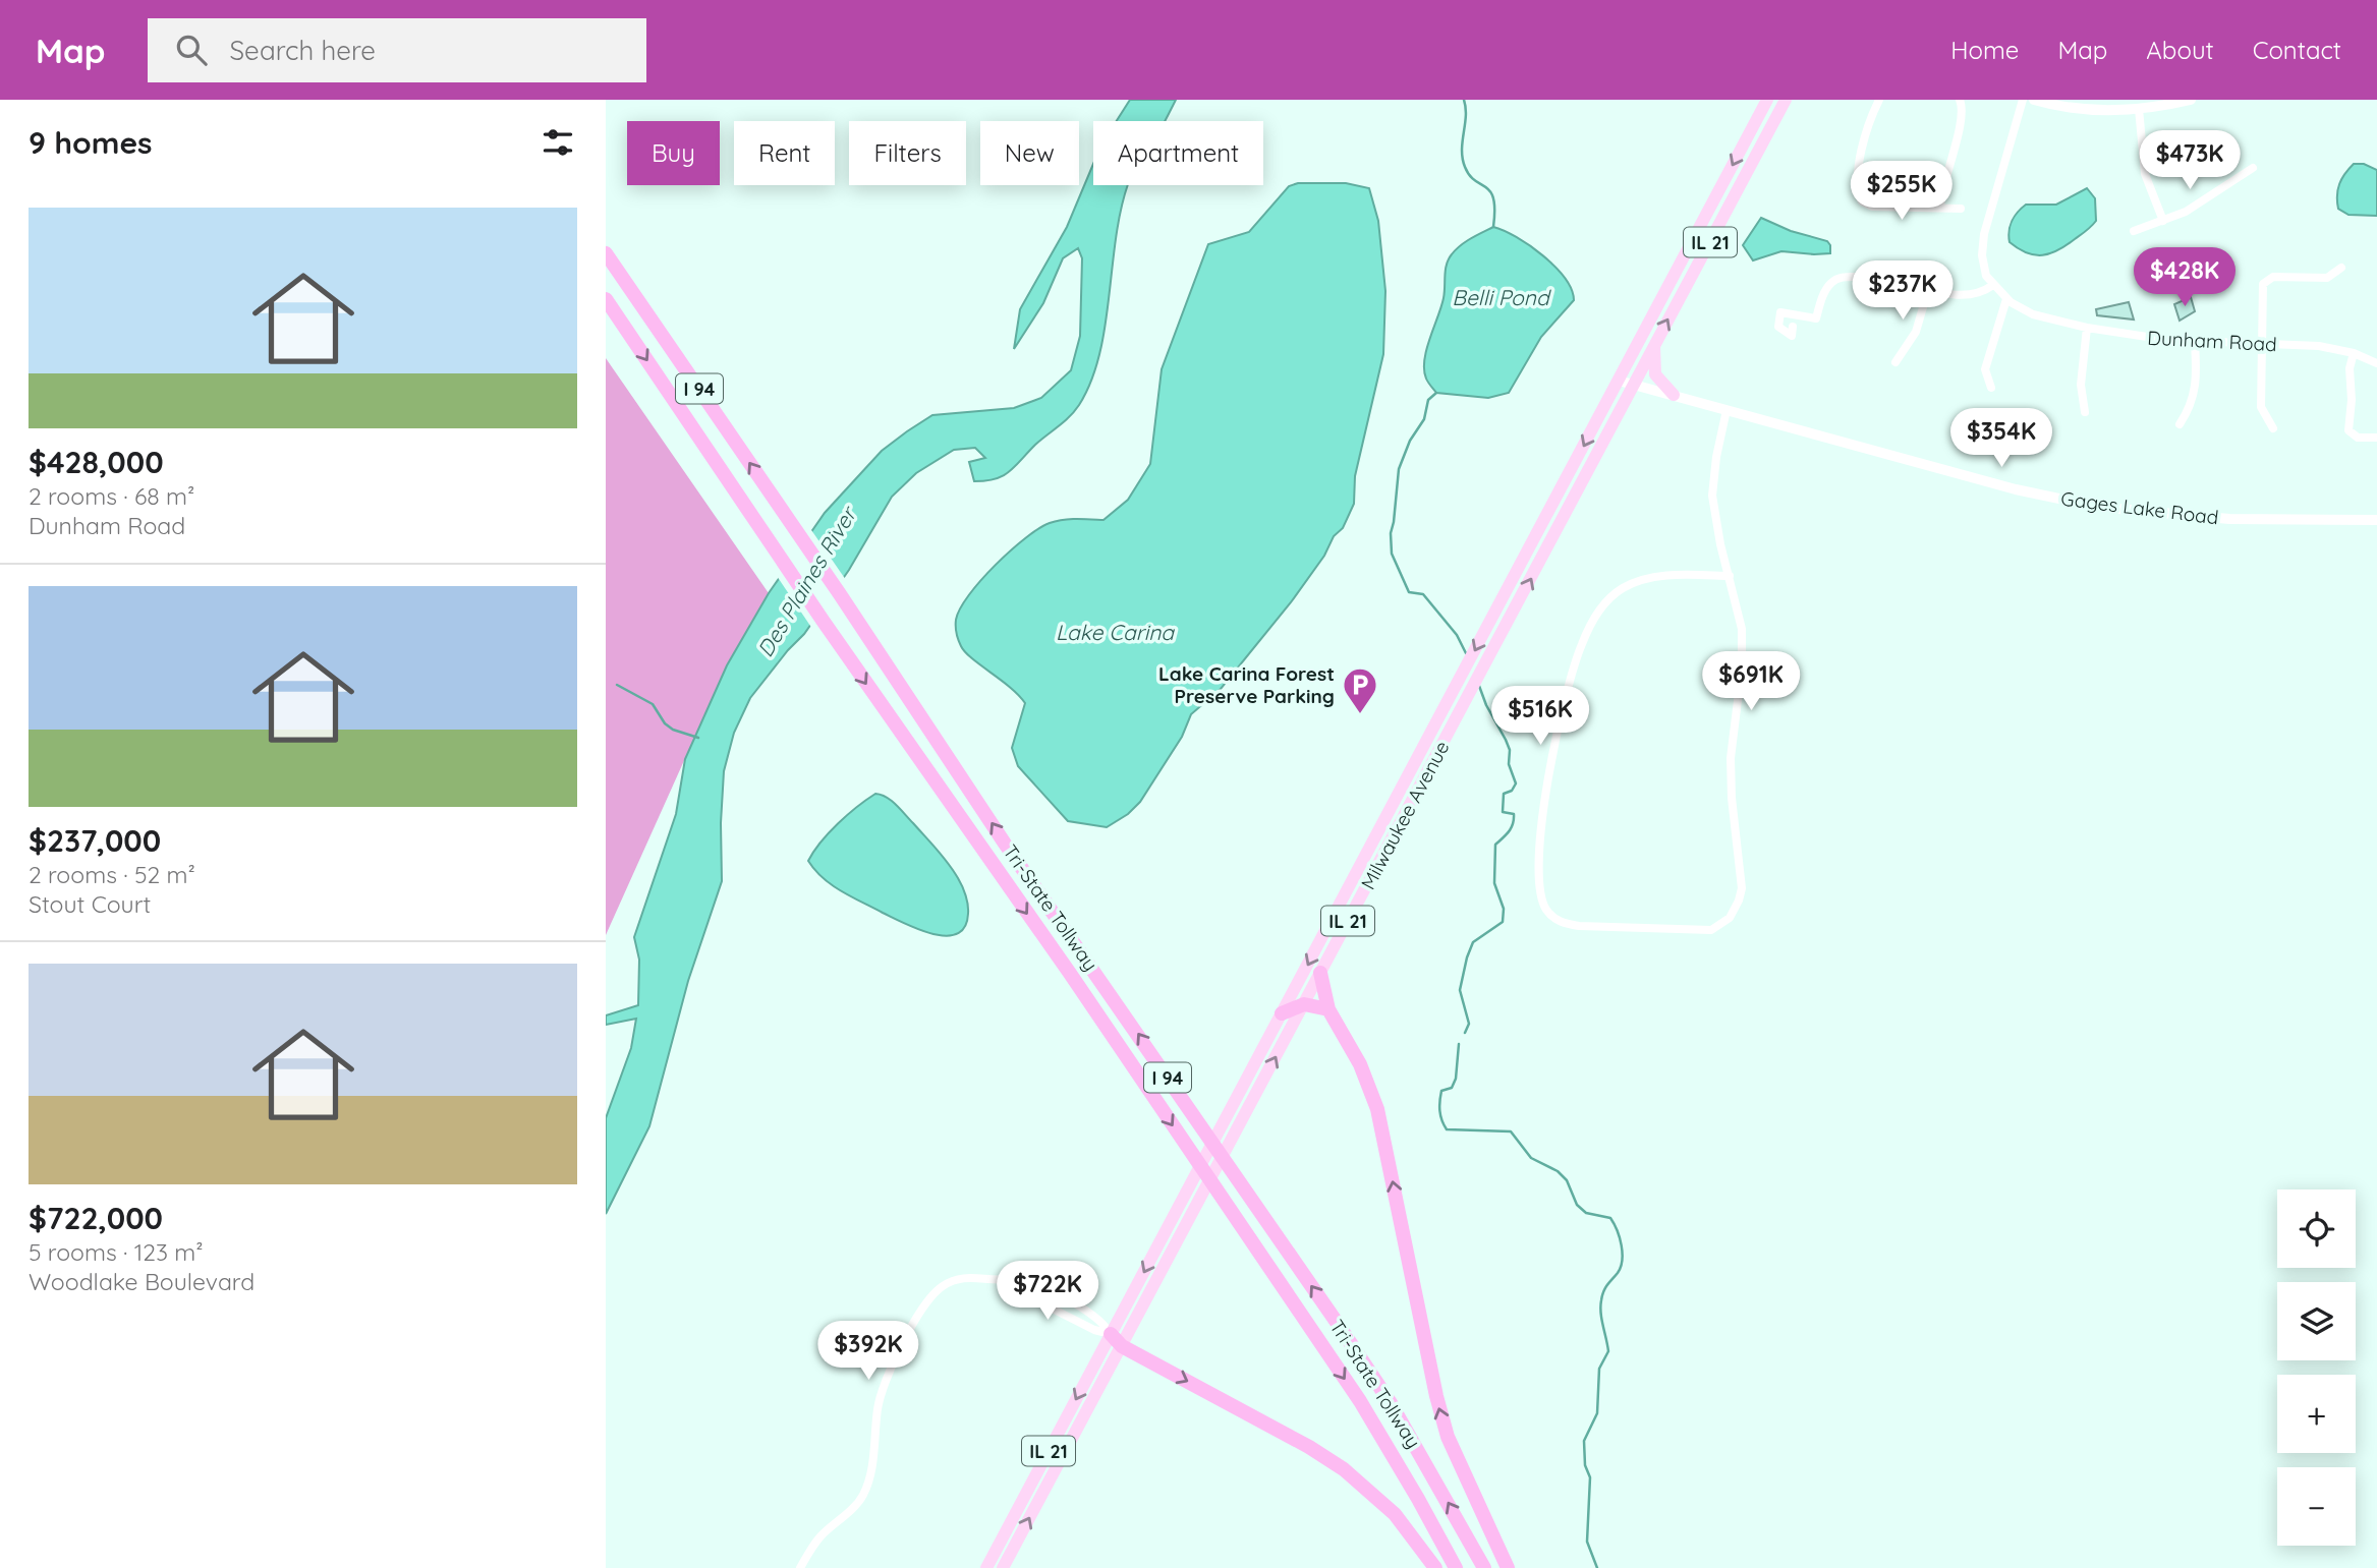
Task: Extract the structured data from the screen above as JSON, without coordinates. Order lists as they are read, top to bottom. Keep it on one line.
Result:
{"streets":{"highway":["I 94","Tri-State Tollway"],"main road":["IL 21","Milwaukee Avenue"],"street":["Dunham Road","Gages Lake Road"]},"crossings":[["Gages Lake Road","Milwaukee Avenue"]],"water":["Belli Pond","Des Plaines River","Lake Carina"],"places":{"parking":["Lake Carina Forest Preserve Parking"]},"page":{"header":"Map","search":"Search here","nav":["Home","Map","About","Contact"],"heading":"9 homes","chip":["Buy","Rent","Filters","New","Apartment"],"price":["$473K","$255K","$428K","$237K","$354K","$691K","$516K","$722K","$392K"],"list":[{"name":"$428,000","note":"2 rooms · 68 m² · Dunham Road"},{"name":"$237,000","note":"2 rooms · 52 m² · Stout Court"},{"name":"$722,000","note":"5 rooms · 123 m² · Woodlake Boulevard"}],"map_buttons":["+","−"]}}
